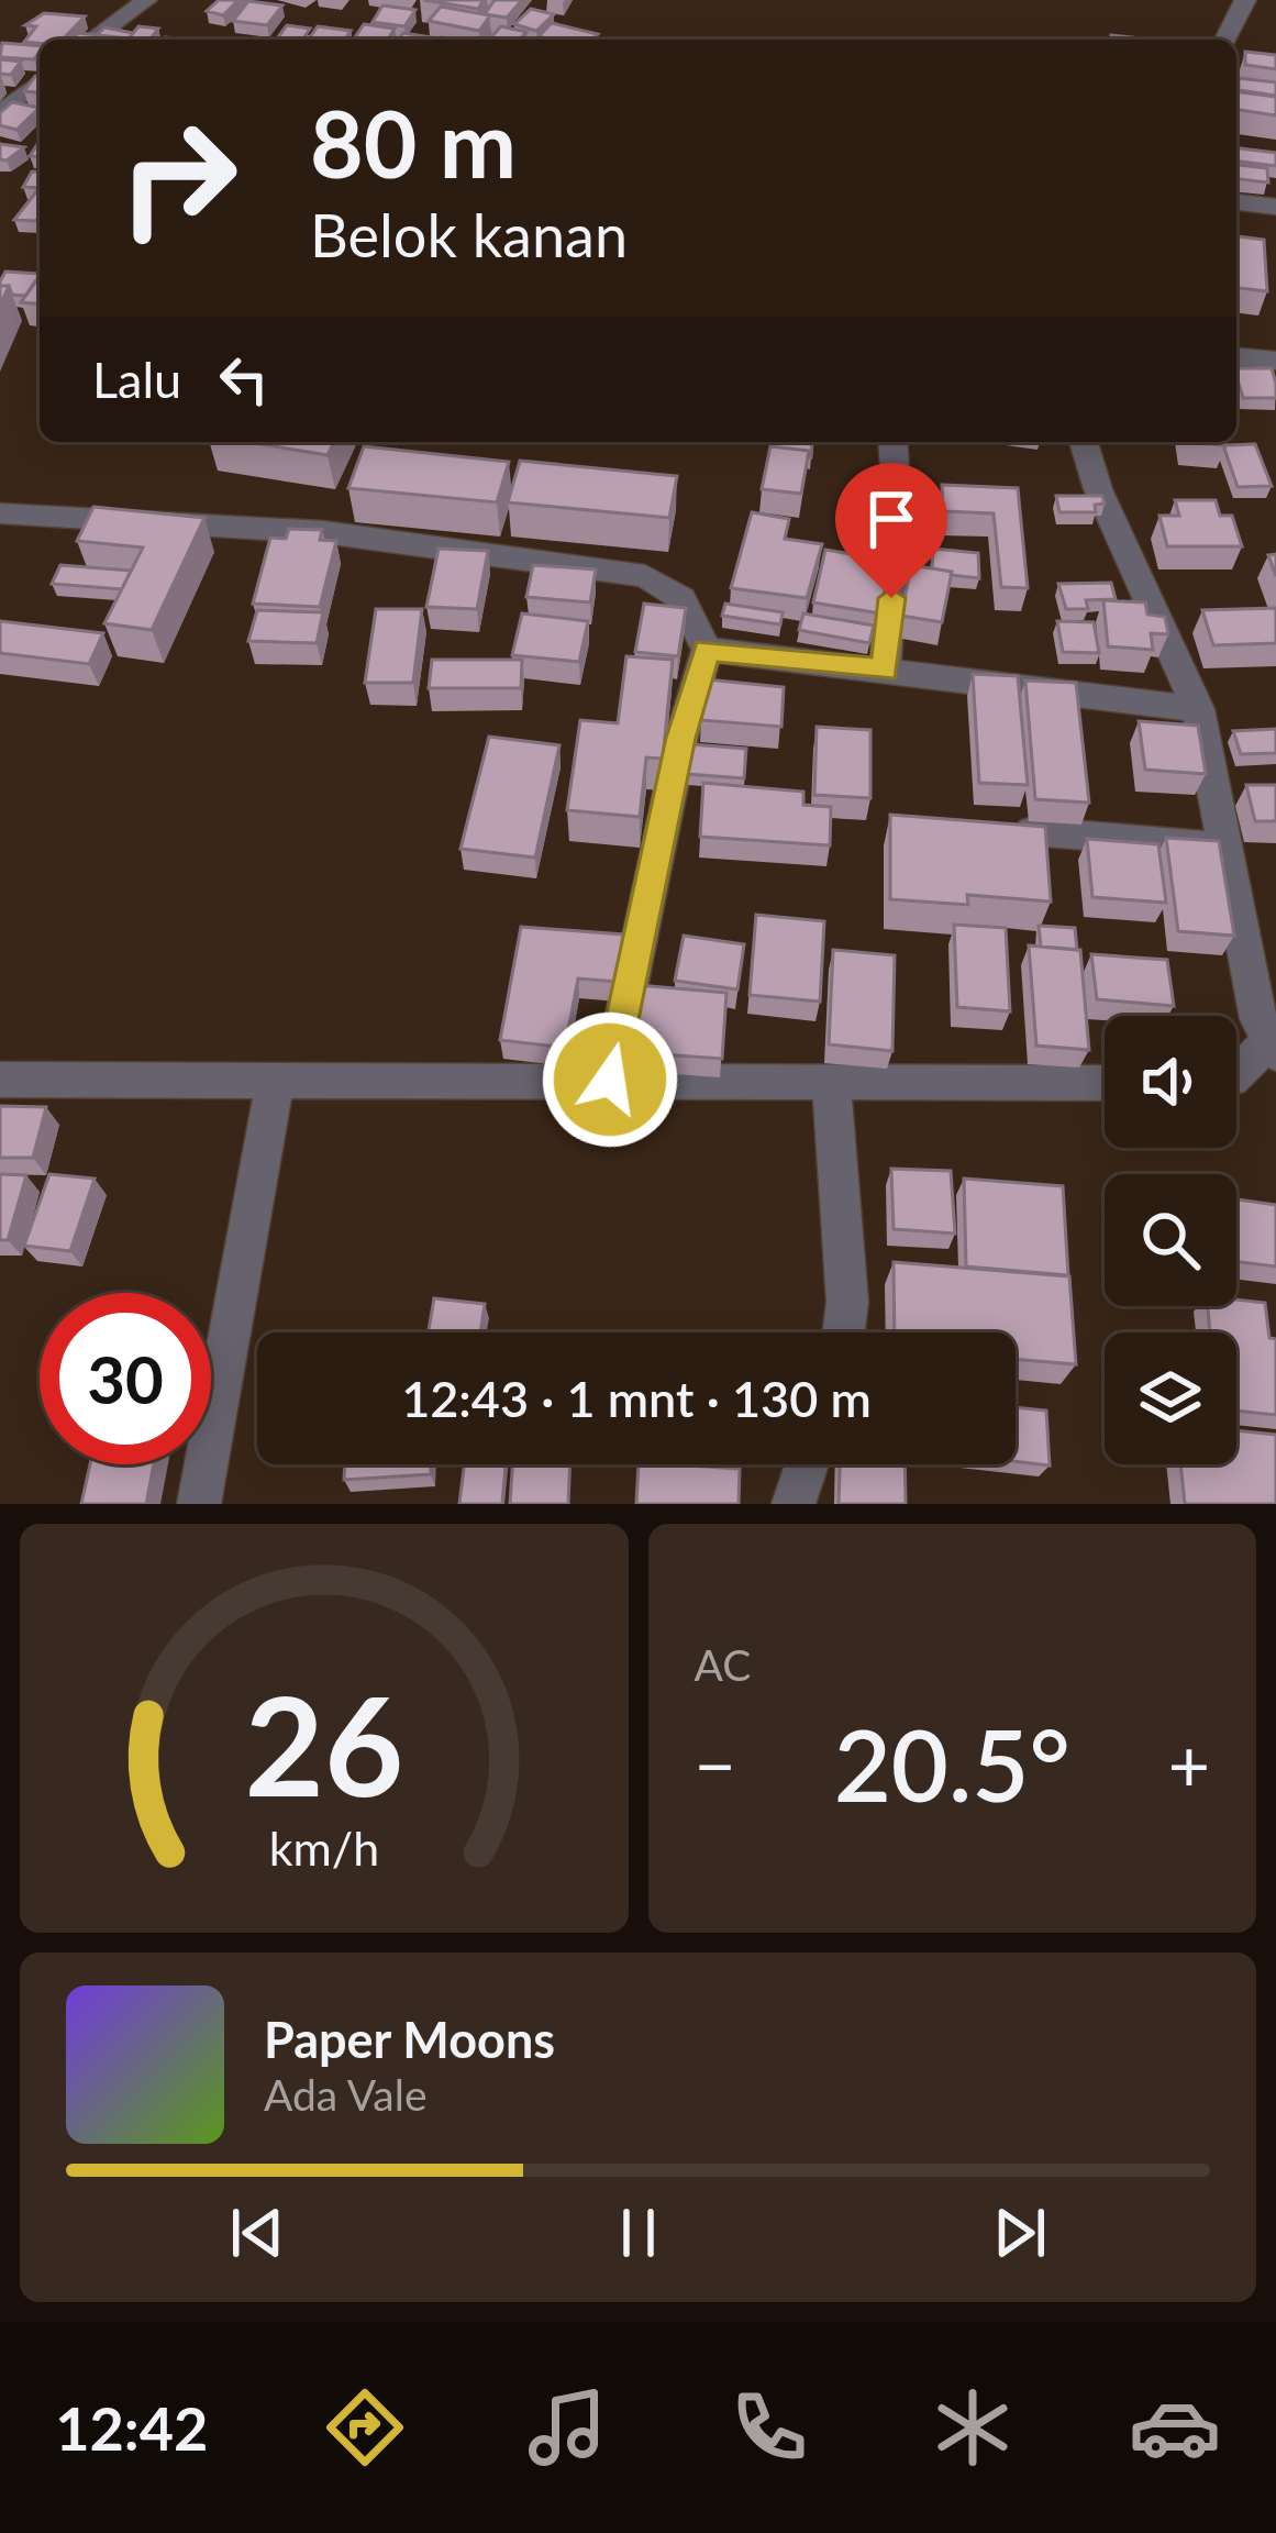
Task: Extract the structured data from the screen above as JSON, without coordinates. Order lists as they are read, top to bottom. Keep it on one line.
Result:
{"page":{"turn":["80 m","Belok kanan"],"then":"Lalu","limit":"30","trip":"12:43 · 1 mnt · 130 m","tile":"AC","heat":["−","20.5°","+"],"song":["Paper Moons","Ada Vale"],"tabs":"12:42","gauge":["26","km/h"]}}
